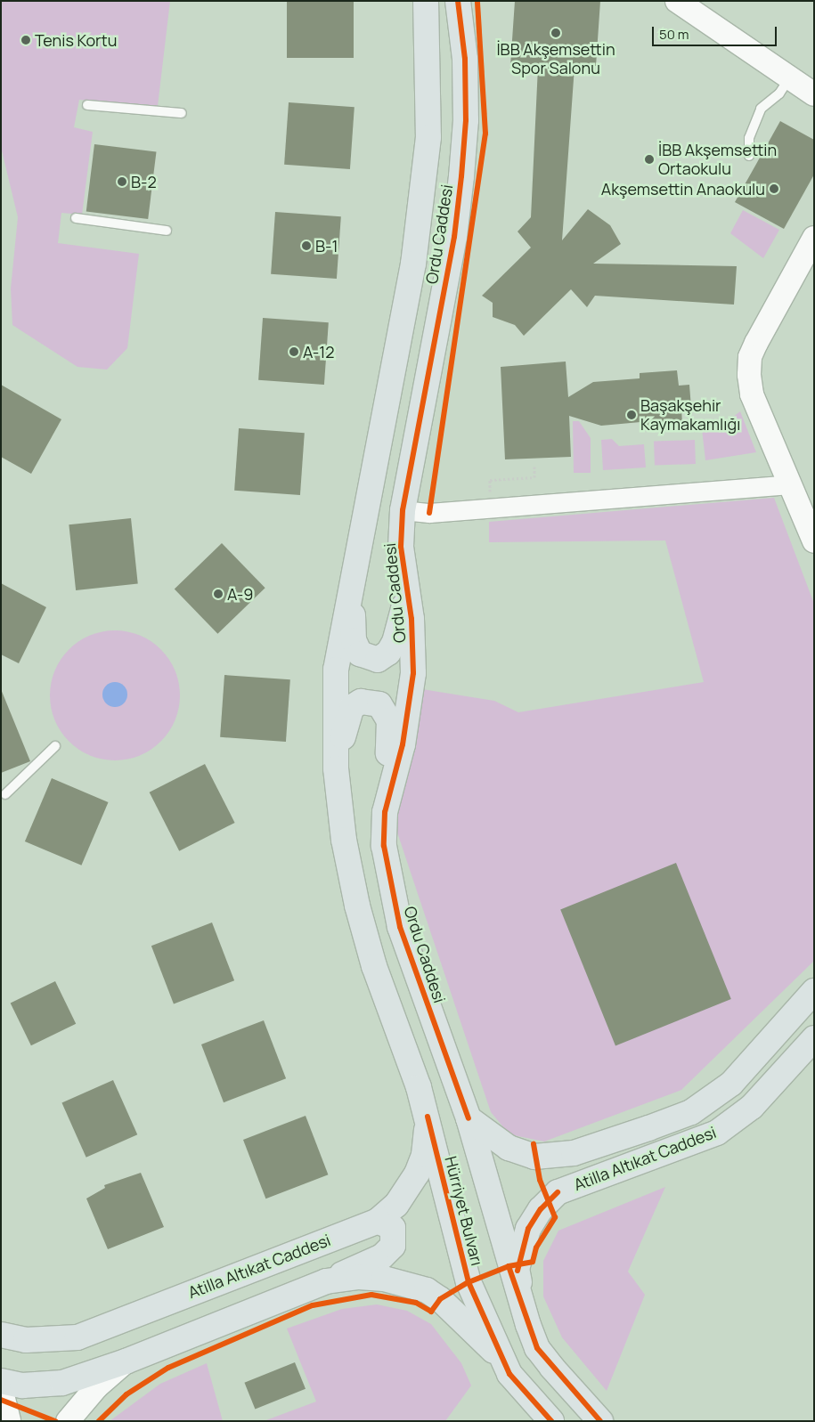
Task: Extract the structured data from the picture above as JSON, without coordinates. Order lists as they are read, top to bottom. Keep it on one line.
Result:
{"streets":{"main road":["Ordu Caddesi","Atilla Altıkat Caddesi","Hürriyet Bulvarı"]},"crossings":[["Ordu Caddesi","Atilla Altıkat Caddesi"],["Ordu Caddesi","Hürriyet Bulvarı"],["Atilla Altıkat Caddesi","Hürriyet Bulvarı"]],"places":["İBB Akşemsettin Spor Salonu","Tenis Kortu","İBB Akşemsettin Ortaokulu","B-2","Akşemsettin Anaokulu","B-1","A-12","Başakşehir Kaymakamlığı","A-9"],"scale_bar":"50 m"}
